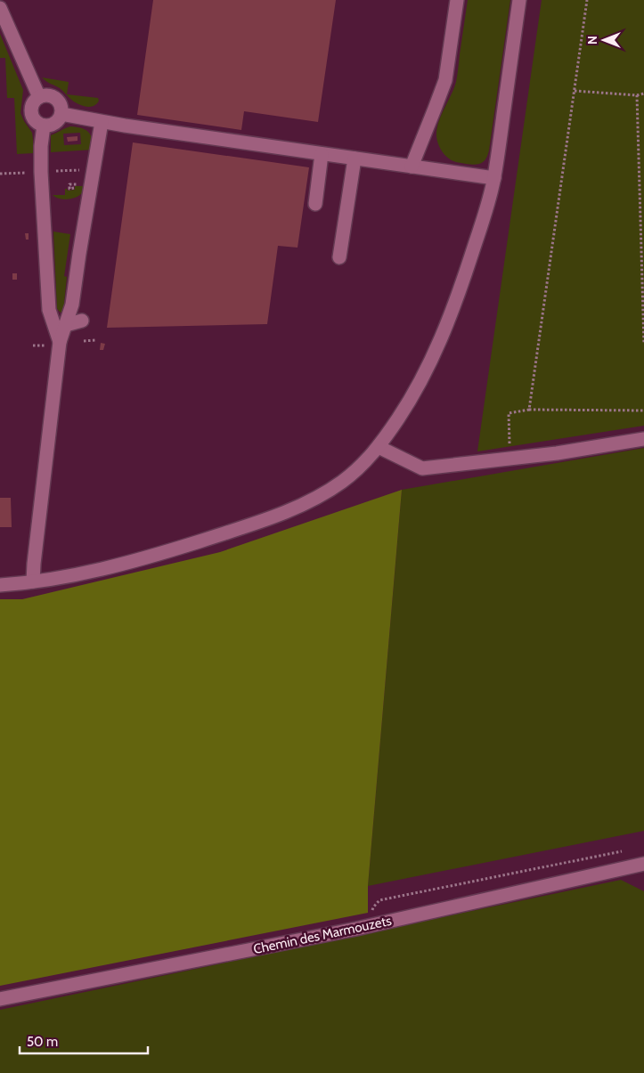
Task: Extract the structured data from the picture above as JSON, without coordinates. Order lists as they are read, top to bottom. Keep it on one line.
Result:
{"streets":{"street":["Chemin des Marmouzets"]},"scale_bar":"50 m","north":"left"}
